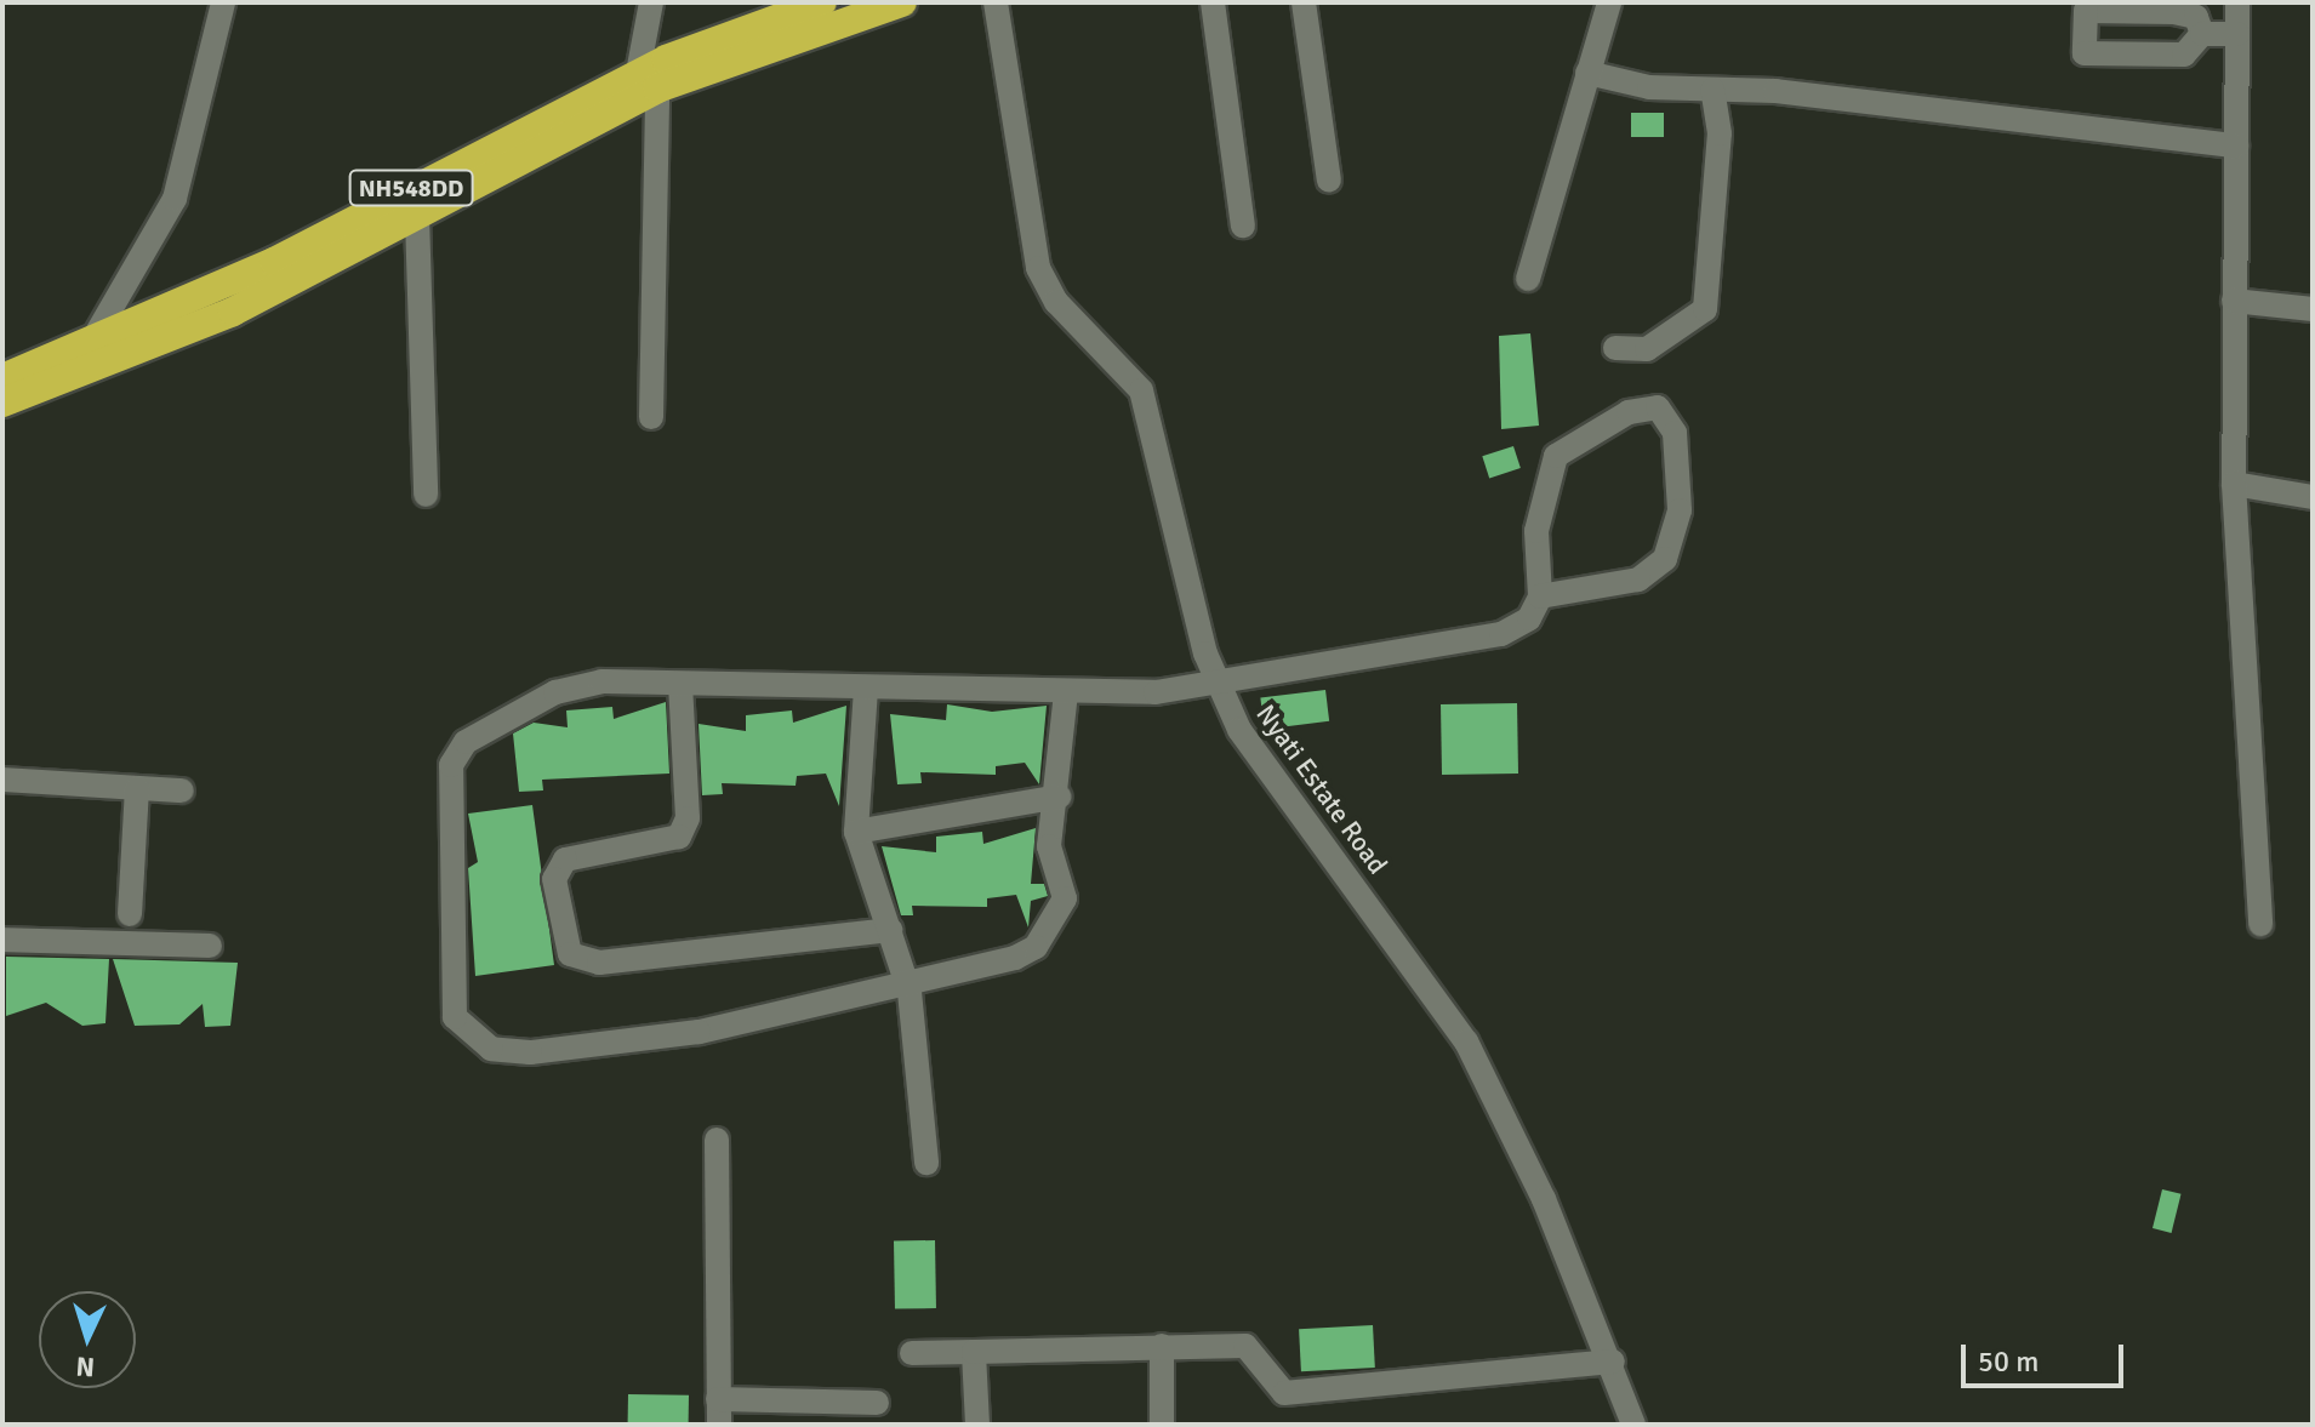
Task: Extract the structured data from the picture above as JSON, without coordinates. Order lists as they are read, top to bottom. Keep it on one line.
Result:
{"streets":{"highway":["NH548DD"],"street":["Nyati Estate Road"]},"scale_bar":"50 m","north":"bottom"}
